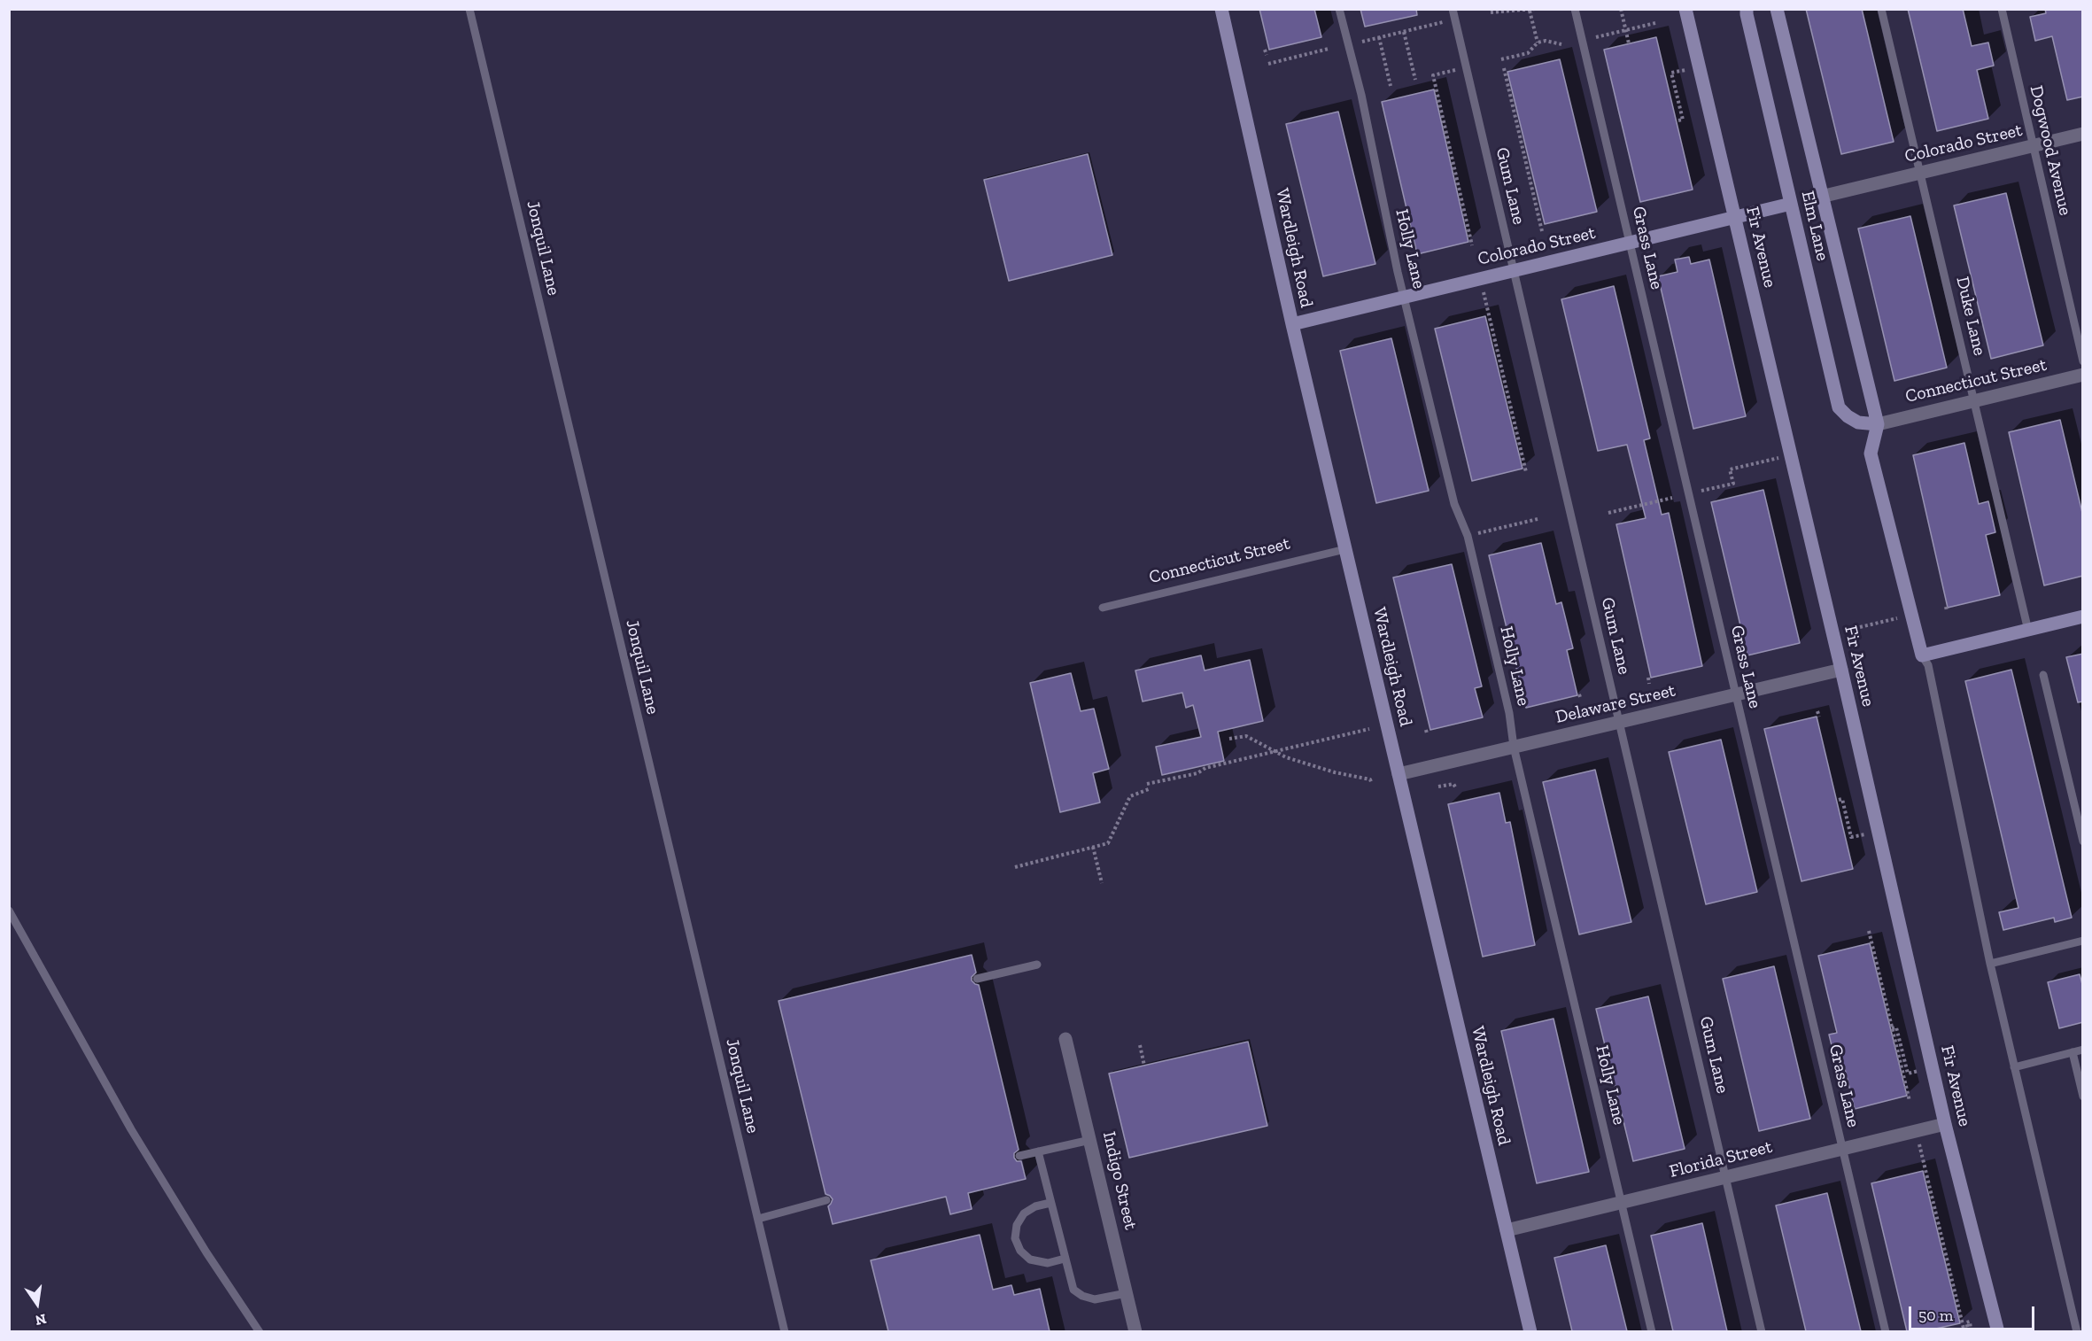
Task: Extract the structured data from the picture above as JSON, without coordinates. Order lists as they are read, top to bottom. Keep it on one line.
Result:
{"streets":{"street":["Colorado Street","Elm Lane","Fir Avenue","Wardleigh Road","Connecticut Street","Delaware Street","Florida Street","Indigo Street"],"lane":["Dogwood Avenue","Gum Lane","Jonquil Lane","Grass Lane","Holly Lane","Duke Lane"]},"crossings":[["Colorado Street","Dogwood Avenue"],["Colorado Street","Gum Lane"],["Colorado Street","Elm Lane"],["Colorado Street","Fir Avenue"],["Colorado Street","Wardleigh Road"],["Colorado Street","Grass Lane"],["Colorado Street","Holly Lane"],["Colorado Street","Duke Lane"],["Gum Lane","Delaware Street"],["Gum Lane","Florida Street"],["Elm Lane","Connecticut Street"],["Fir Avenue","Delaware Street"],["Fir Avenue","Florida Street"],["Wardleigh Road","Connecticut Street"],["Wardleigh Road","Delaware Street"],["Wardleigh Road","Florida Street"],["Grass Lane","Delaware Street"],["Grass Lane","Florida Street"],["Holly Lane","Delaware Street"],["Holly Lane","Florida Street"],["Duke Lane","Connecticut Street"]],"scale_bar":"50 m","north":"bottom"}
